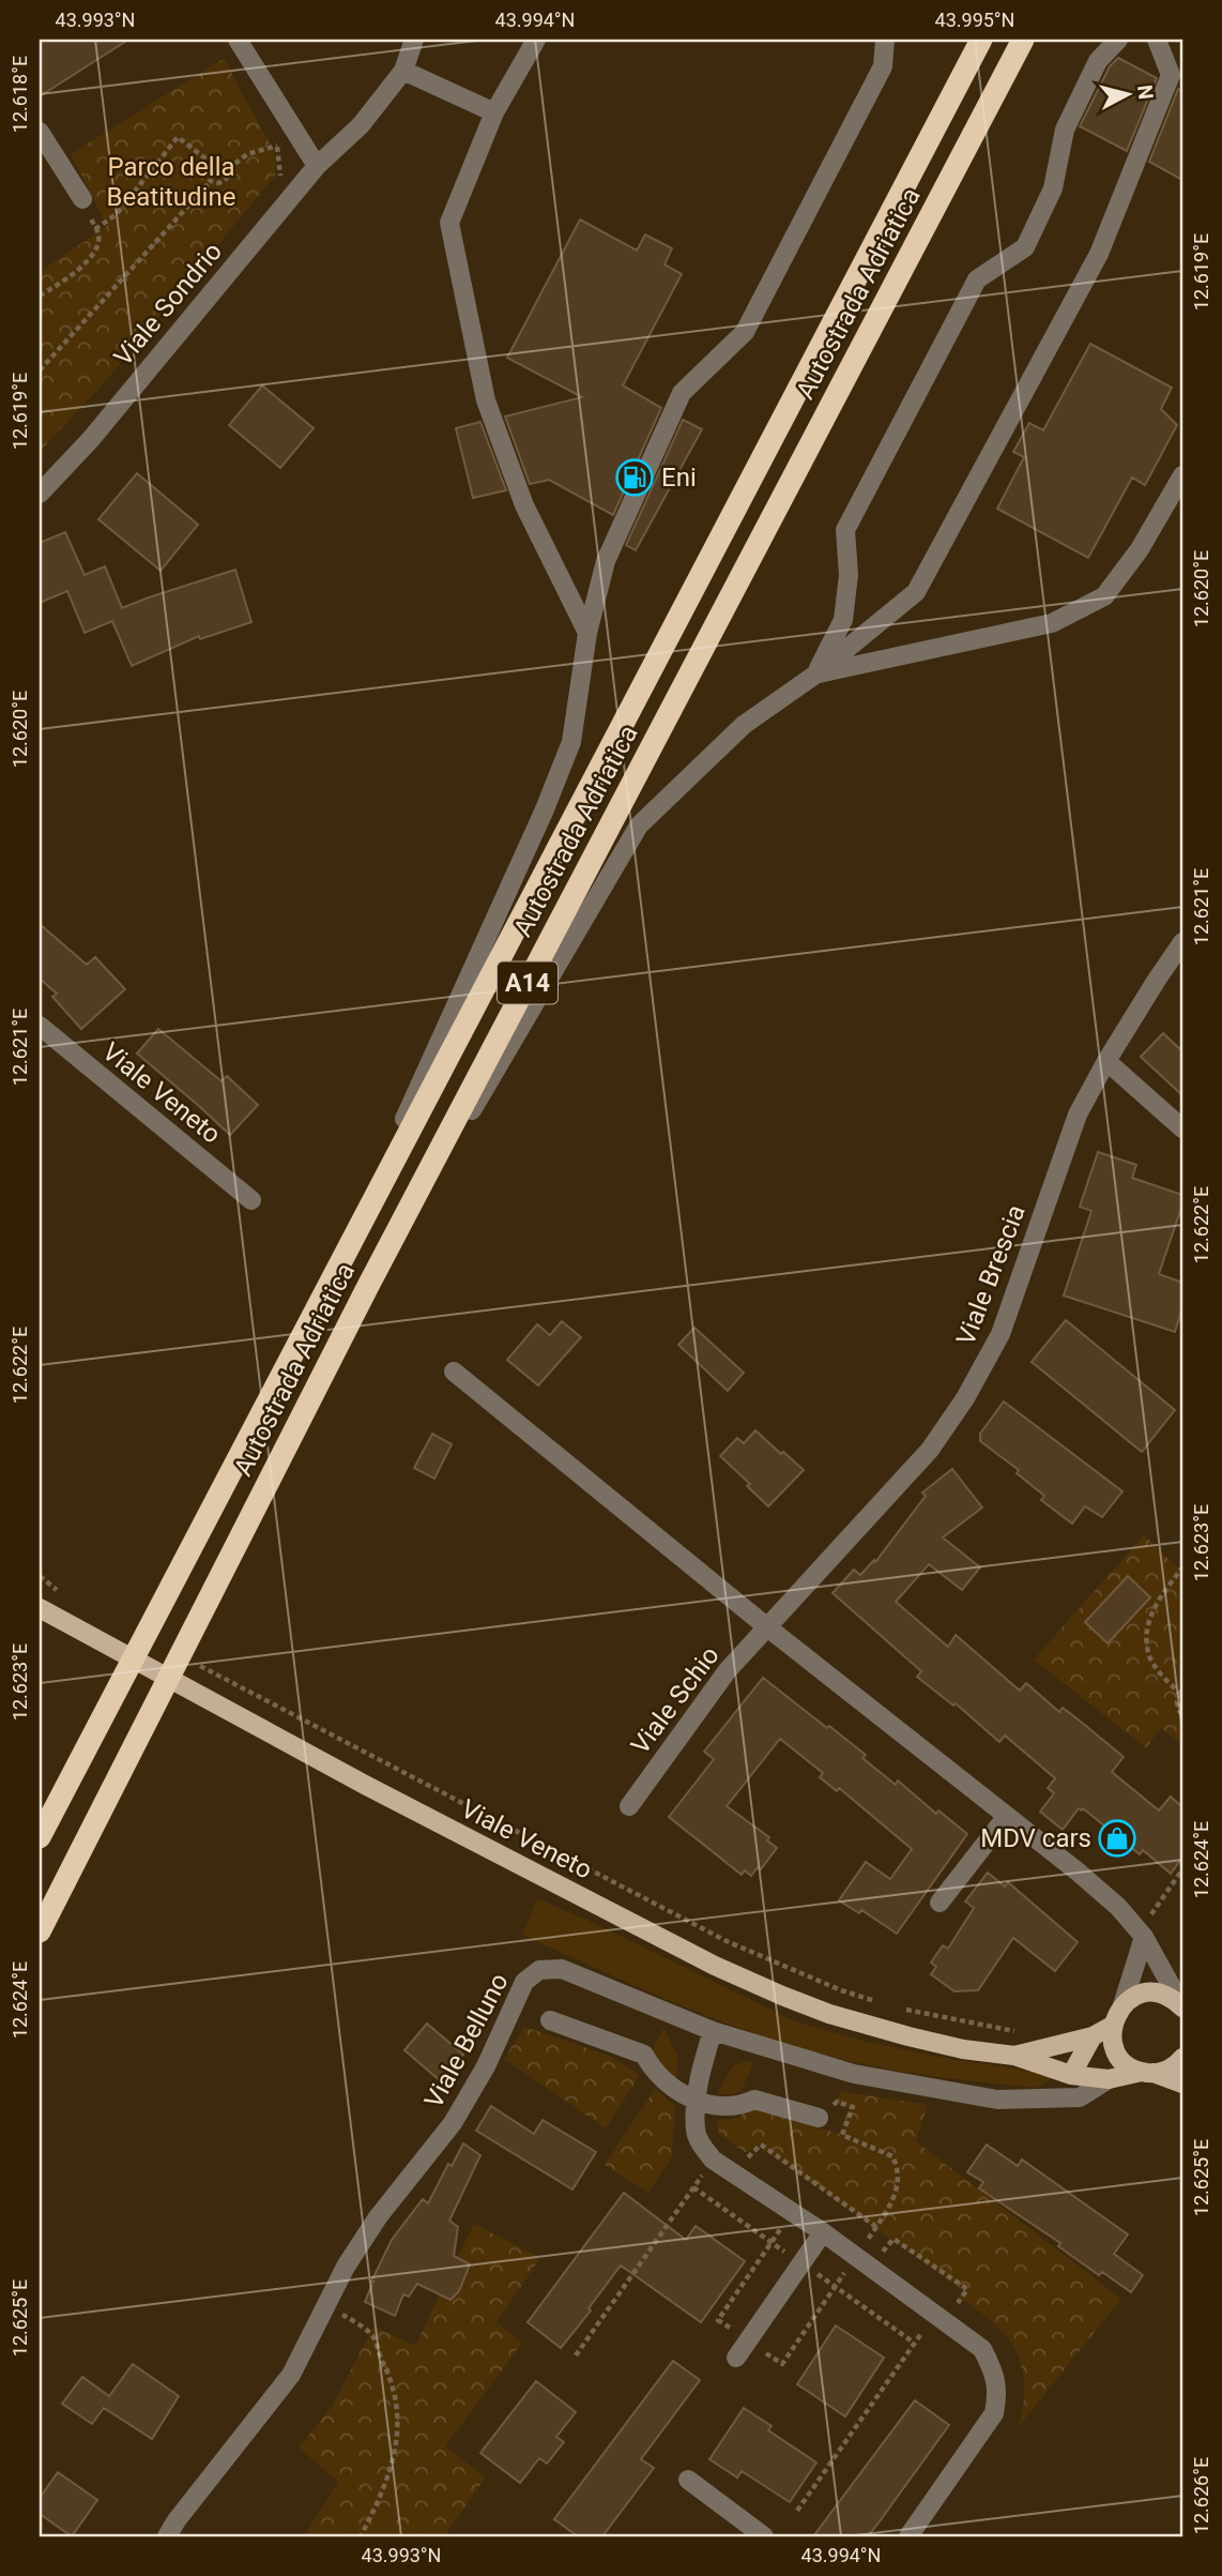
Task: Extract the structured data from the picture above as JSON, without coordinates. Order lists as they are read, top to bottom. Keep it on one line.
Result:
{"streets":{"highway":["Autostrada Adriatica","A14"],"main road":["Viale Veneto"],"street":["Viale Sondrio","Viale Brescia","Viale Schio","Viale Belluno"]},"crossings":[["Viale Veneto","Viale Belluno"],["Viale Brescia","Viale Schio"]],"parks":["Parco della Beatitudine"],"places":{"fuel station":["Eni"],"shop":["MDV cars"]},"north":"right","coordinates":["43.993°N","43.994°N","43.995°N","12.618°E","12.619°E","12.620°E","12.621°E","12.622°E","12.623°E","12.624°E","12.625°E","12.626°E"]}
